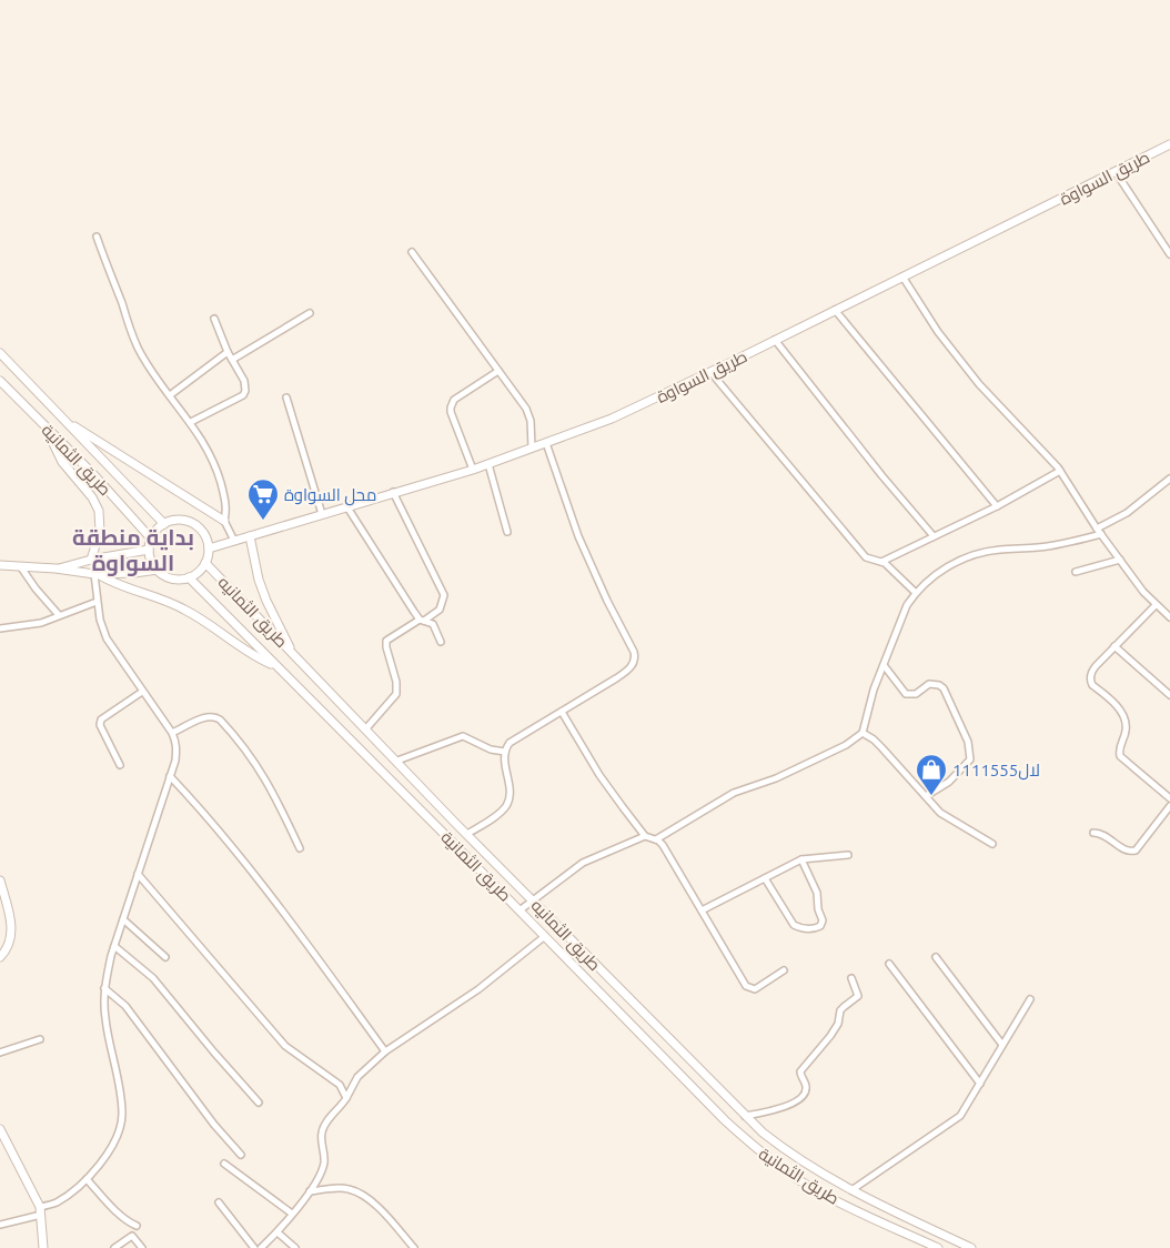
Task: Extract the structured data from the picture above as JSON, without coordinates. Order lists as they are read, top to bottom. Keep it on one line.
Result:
{"streets":{"street":["طريق السواوة","طريق الثمانية","طريق الثمانيه"]},"crossings":[["طريق السواوة","طريق الثمانية"],["طريق السواوة","طريق الثمانيه"],["طريق الثمانية","طريق الثمانيه"]],"districts":["بداية منطقة السواوة"],"places":{"supermarket":["محل السواوة"],"shop":["1111555لال"]}}
